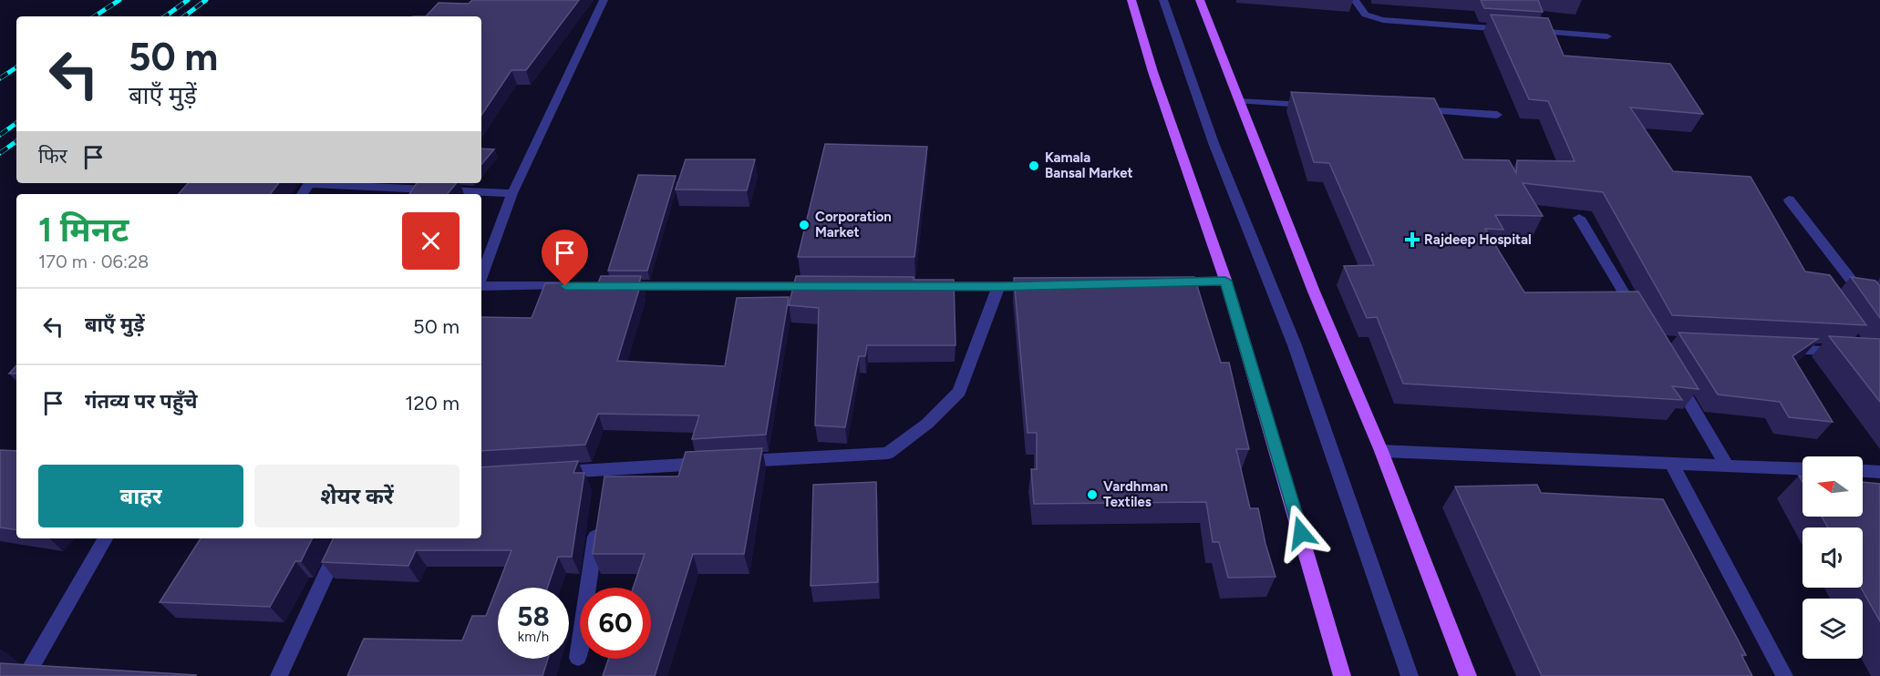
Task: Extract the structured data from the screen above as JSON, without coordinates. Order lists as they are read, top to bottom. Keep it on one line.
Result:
{"places":{"other":["Kamala Bansal Market","Corporation Market","Vardhman Textiles"],"health":["Rajdeep Hospital"]},"north":"left","page":{"turn":["50 m","बाएँ मुड़ें"],"then":"फिर","heading":["1 मिनट","170 m · 06:28"],"list":[{"name":"बाएँ मुड़ें","value":"50 m"},{"name":"गंतव्य पर पहुँचे","value":"120 m"}],"buttons":["बाहर","शेयर करें"],"speed":"58 km/h","limit":"60"}}
